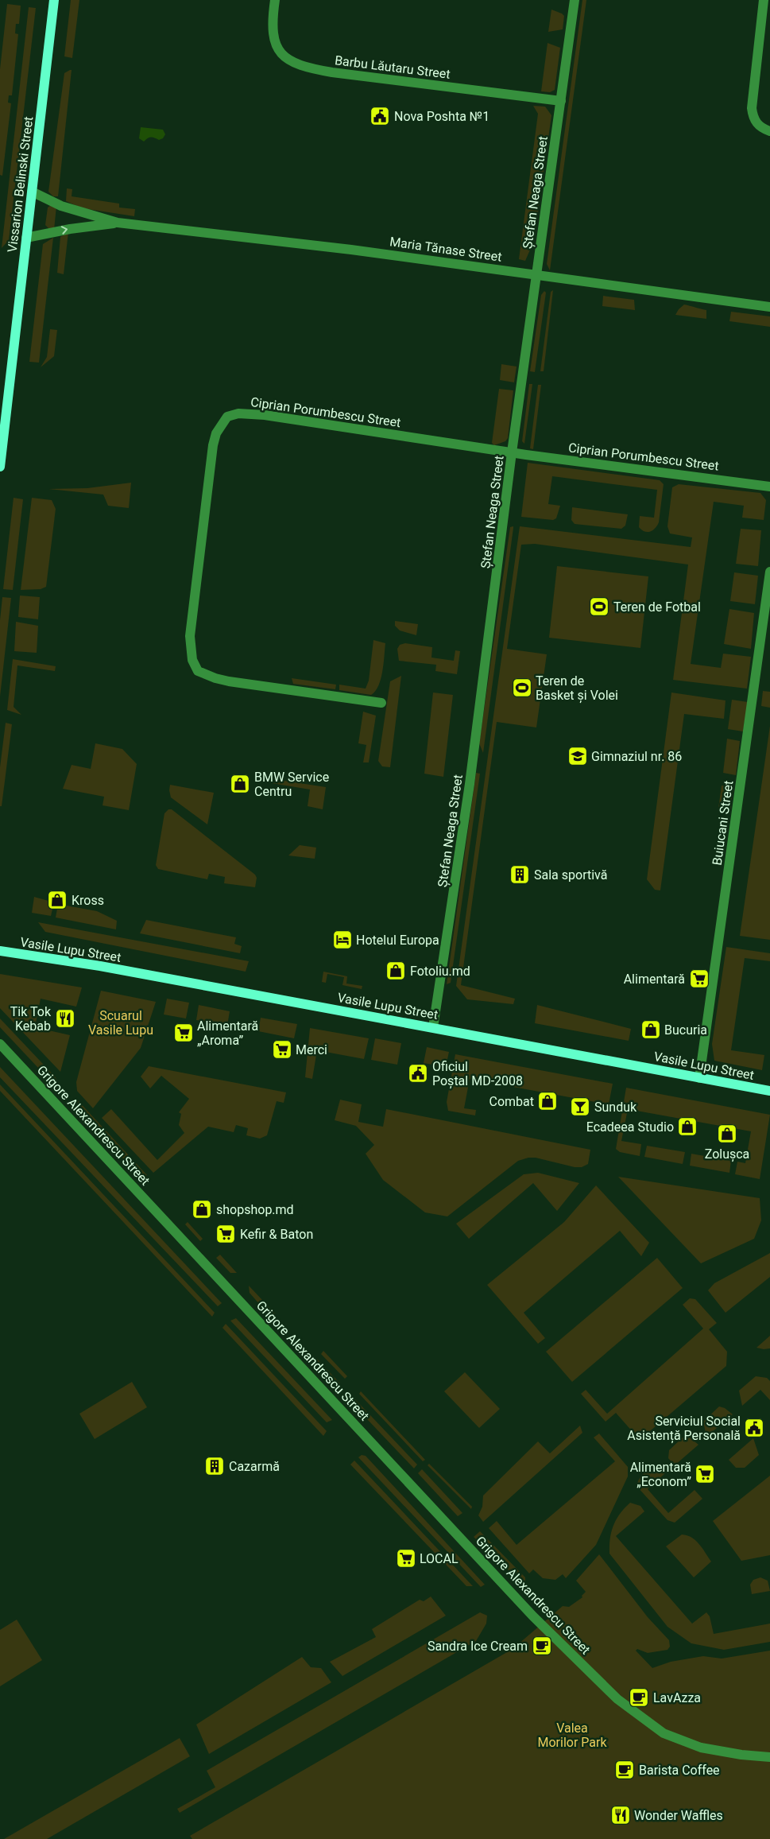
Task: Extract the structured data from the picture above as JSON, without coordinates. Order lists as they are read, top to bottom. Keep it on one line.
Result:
{"streets":{"main road":["Vissarion Belinski Street","Vasile Lupu Street"],"street":["Barbu Lăutaru Street","Ștefan Neaga Street","Maria Tănase Street","Ciprian Porumbescu Street","Buiucani Street","Grigore Alexandrescu Street"]},"crossings":[["Barbu Lăutaru Street","Ștefan Neaga Street"],["Vissarion Belinski Street","Maria Tănase Street"],["Ștefan Neaga Street","Maria Tănase Street"],["Ștefan Neaga Street","Ciprian Porumbescu Street"],["Ștefan Neaga Street","Vasile Lupu Street"],["Buiucani Street","Vasile Lupu Street"]],"parks":["Scuarul Vasile Lupu","Valea Morilor Park"],"places":{"public building":["Nova Poshta №1","Oficiul Poștal MD-2008","Serviciul Social Asistență Personală"],"sports":["Teren de Fotbal","Teren de Basket și Volei"],"school or university":["Gimnaziul nr. 86"],"shop":["BMW Service Centru","Kross","Fotoliu.md","Bucuria","Combat","Ecadeea Studio","Zolușca","shopshop.md"],"building":["Sala sportivă","Cazarmă"],"hotel":["Hotelul Europa"],"supermarket":["Alimentară","Alimentară „Aroma”","Merci","Kefir & Baton","Alimentară „Econom”","LOCAL"],"restaurant":["Tik Tok Kebab","Wonder Waffles"],"bar":["Sunduk"],"cafe":["Sandra Ice Cream","LavAzza","Barista Coffee"]}}
